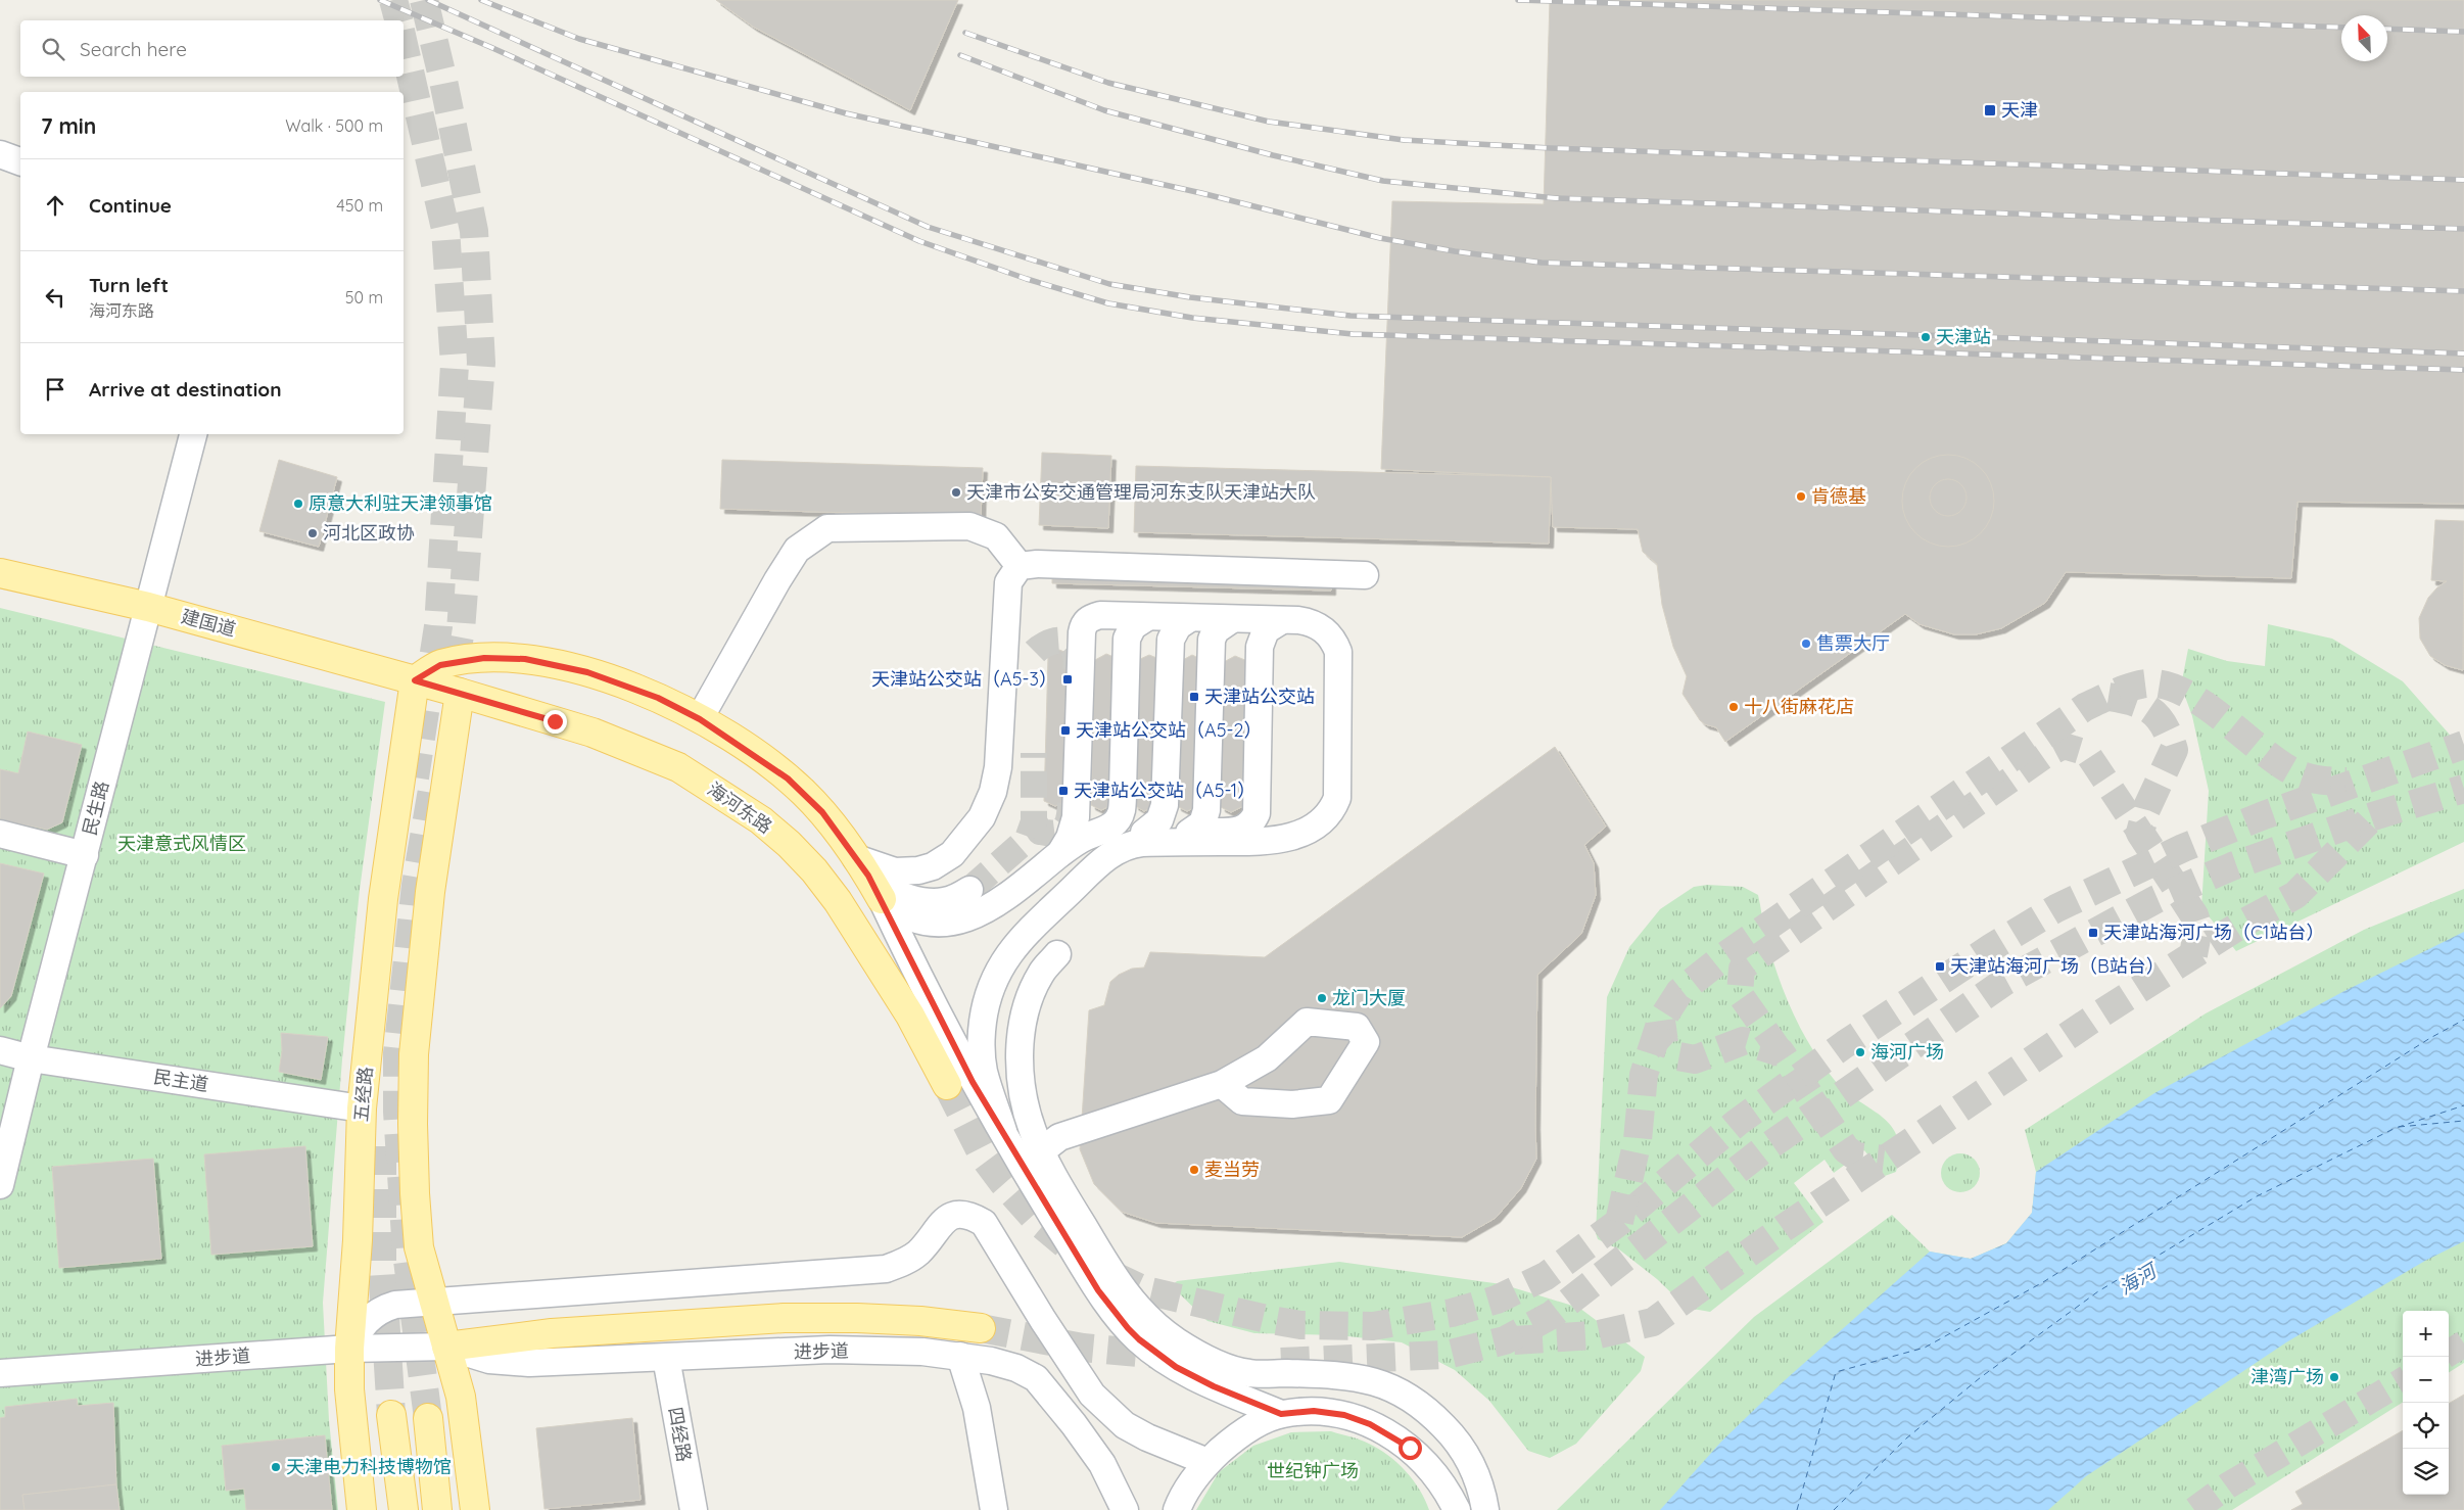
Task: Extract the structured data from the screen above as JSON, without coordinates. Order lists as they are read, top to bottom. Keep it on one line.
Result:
{"streets":{"main road":["建国道","海河东路","五经路","进步道"],"street":["民生路","民主道","四经路"]},"crossings":[["建国道","民生路"],["建国道","海河东路"],["建国道","五经路"],["民生路","民主道"],["海河东路","五经路"],["民主道","五经路"],["五经路","进步道"],["进步道","四经路"]],"water":["海河"],"parks":["天津意式风情区","世纪钟广场"],"places":{"transit":["天津","天津站公交站（A5-3）","天津站公交站","天津站公交站（A5-2）","天津站公交站（A5-1）","天津站海河广场（C1站台）","天津站海河广场（B站台）"],"other":["天津站","天津市公安交通管理局河东支队天津站大队","肯德基","原意大利驻天津领事馆","河北区政协","售票大厅","十八街麻花店","龙门大厦","海河广场","麦当劳","津湾广场","天津电力科技博物馆"]},"north":"top left","page":{"search":"Search here","heading":["7 min","Walk · 500 m"],"list":[["Continue","450 m"],["Turn left","海河东路","50 m"],"Arrive at destination"],"map_buttons":["+","−"]}}
